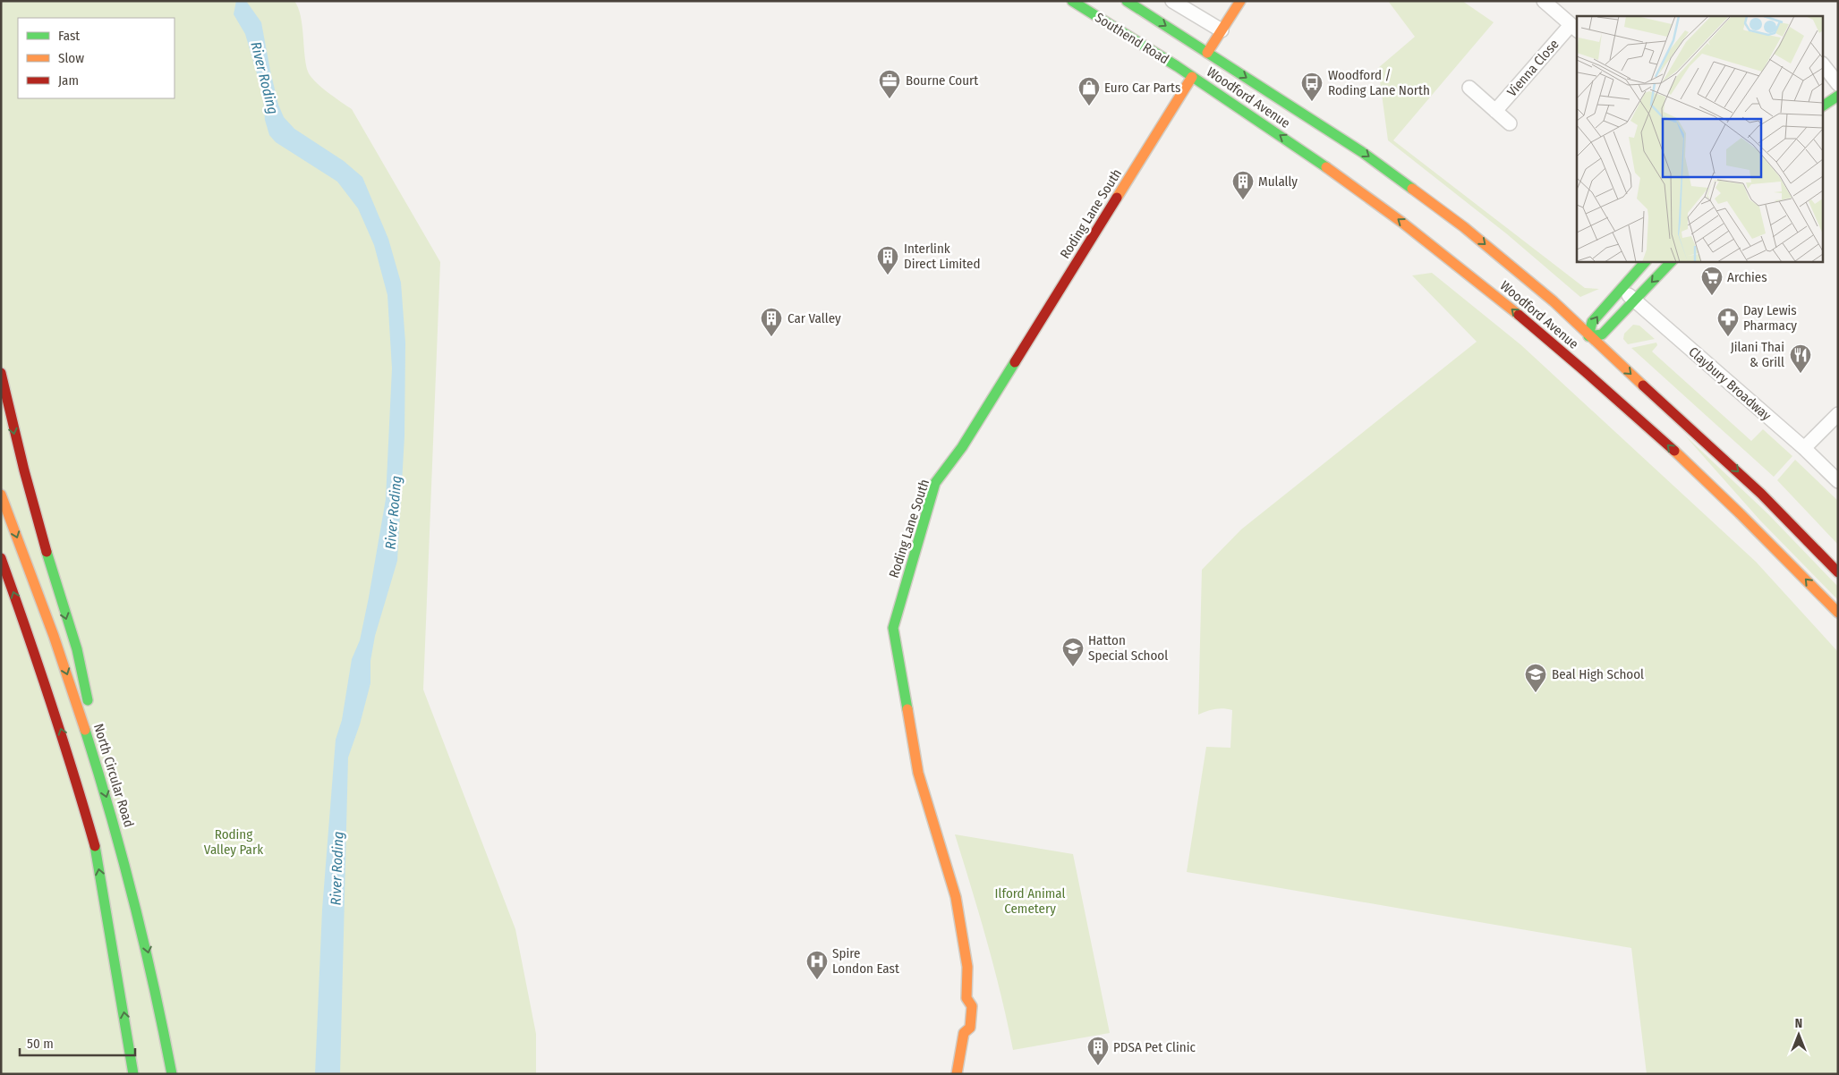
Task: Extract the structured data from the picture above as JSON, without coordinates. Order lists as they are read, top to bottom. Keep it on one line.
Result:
{"streets":{"main road":["Southend Road","Woodford Avenue","Roding Lane South","North Circular Road"],"street":["Vienna Close","Claybury Broadway"]},"crossings":[["Southend Road","Woodford Avenue"],["Southend Road","Roding Lane South"],["Woodford Avenue","Roding Lane South"]],"water":["River Roding"],"parks":["Roding Valley Park","Ilford Animal Cemetery"],"places":{"office":["Bourne Court"],"bus stop":["Woodford / Roding Lane North"],"shop":["Euro Car Parts"],"building":["Mulally","Interlink Direct Limited","Car Valley","PDSA Pet Clinic"],"supermarket":["Archies"],"pharmacy":["Day Lewis Pharmacy"],"restaurant":["Jilani Thai & Grill"],"school or university":["Hatton Special School","Beal High School"],"hospital":["Spire London East"]},"legend":["Fast","Slow","Jam"],"scale_bar":"50 m","north":"top"}
